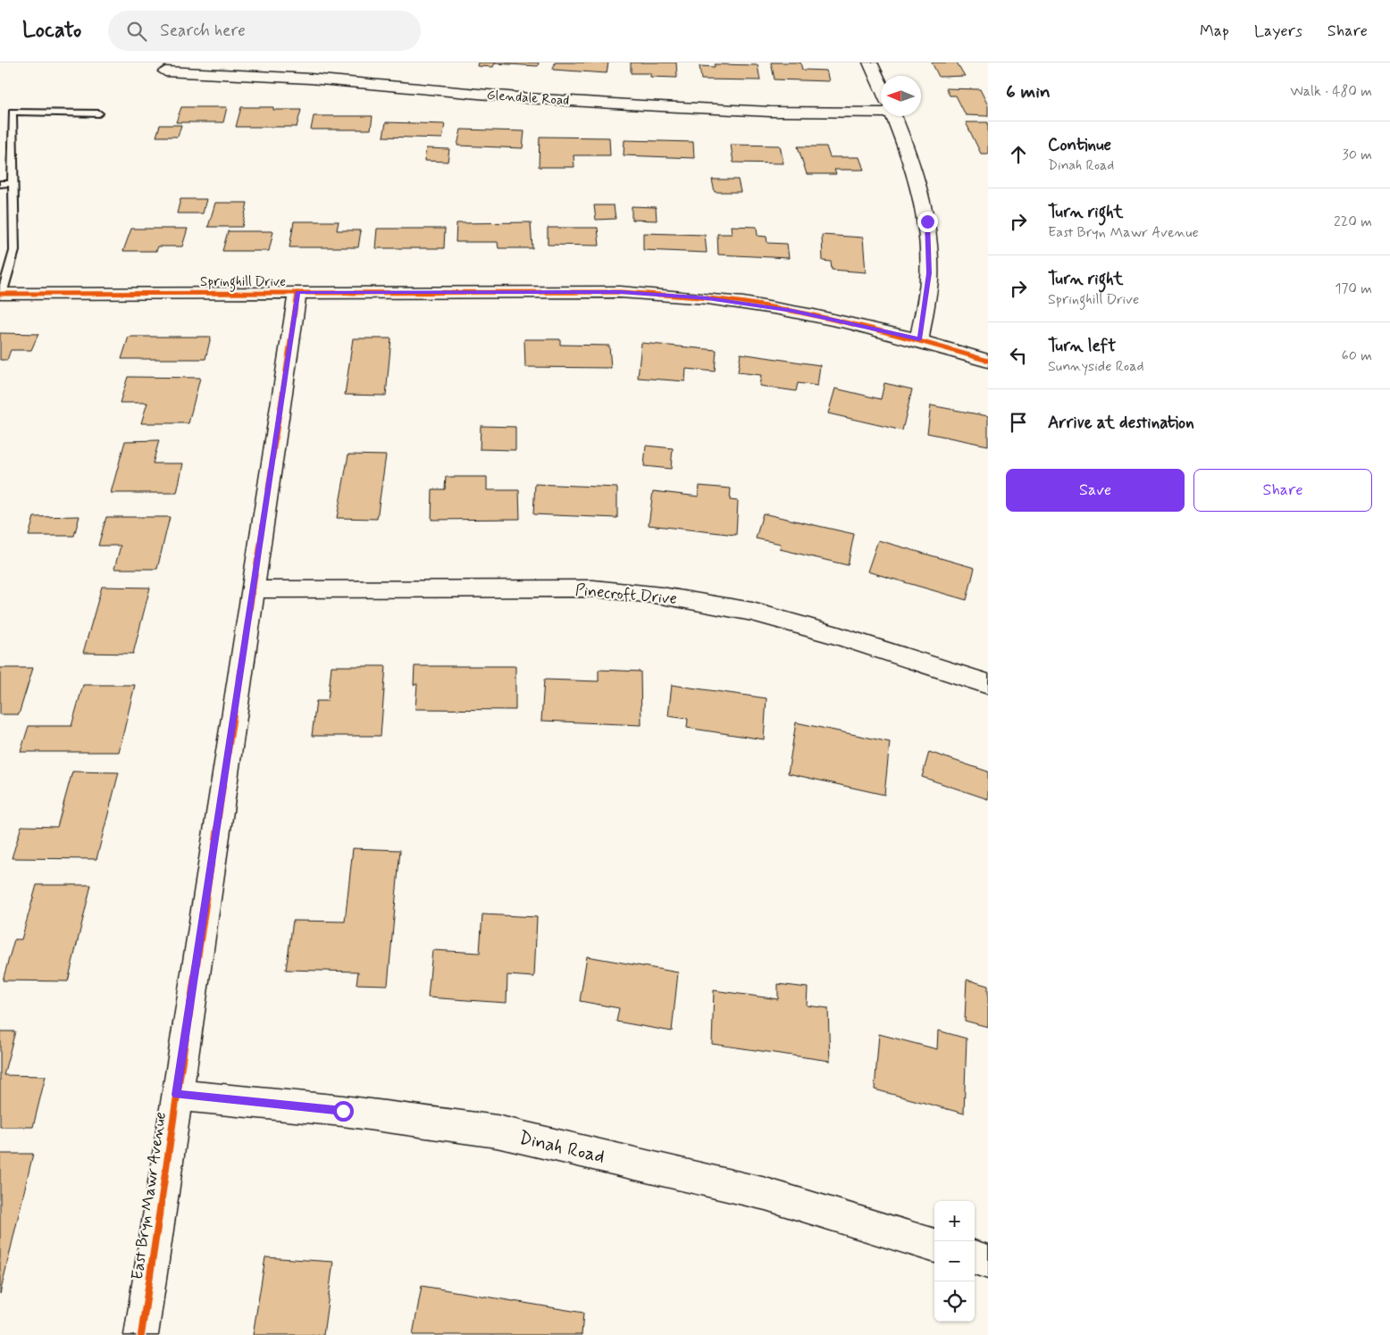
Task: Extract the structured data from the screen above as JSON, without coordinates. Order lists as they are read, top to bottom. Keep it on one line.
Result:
{"streets":{"street":["Glendale Road","Springhill Drive","Pinecroft Drive","Dinah Road","East Bryn Mawr Avenue"]},"crossings":[["Springhill Drive","East Bryn Mawr Avenue"],["Pinecroft Drive","East Bryn Mawr Avenue"],["Dinah Road","East Bryn Mawr Avenue"]],"north":"left","page":{"header":"Locato","search":"Search here","nav":["Map","Layers","Share"],"heading":["6 min","Walk · 480 m"],"list":[["Continue","Dinah Road","30 m"],["Turn right","East Bryn Mawr Avenue","220 m"],["Turn right","Springhill Drive","170 m"],["Turn left","Sunnyside Road","60 m"],"Arrive at destination"],"buttons":["Save","Share"],"map_buttons":["+","−"]}}
